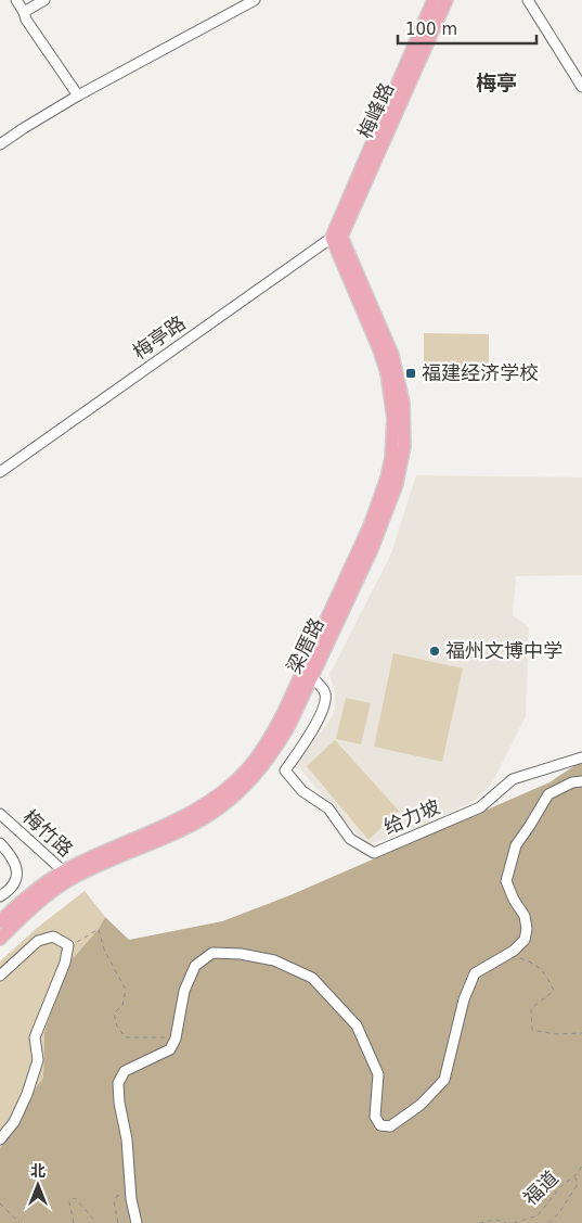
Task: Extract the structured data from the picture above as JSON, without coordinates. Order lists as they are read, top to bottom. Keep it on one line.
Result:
{"streets":{"main road":["梅峰路","梁厝路"],"street":["梅亭路","给力坡","梅竹路"],"path":["福道"]},"crossings":[["梅峰路","梅亭路"],["梅峰路","梁厝路"],["梅亭路","梁厝路"],["梁厝路","给力坡"],["梁厝路","梅竹路"]],"districts":["梅亭"],"places":{"transit":["福建经济学校"],"other":["福州文博中学"]},"scale_bar":"100 m","north":"top"}
